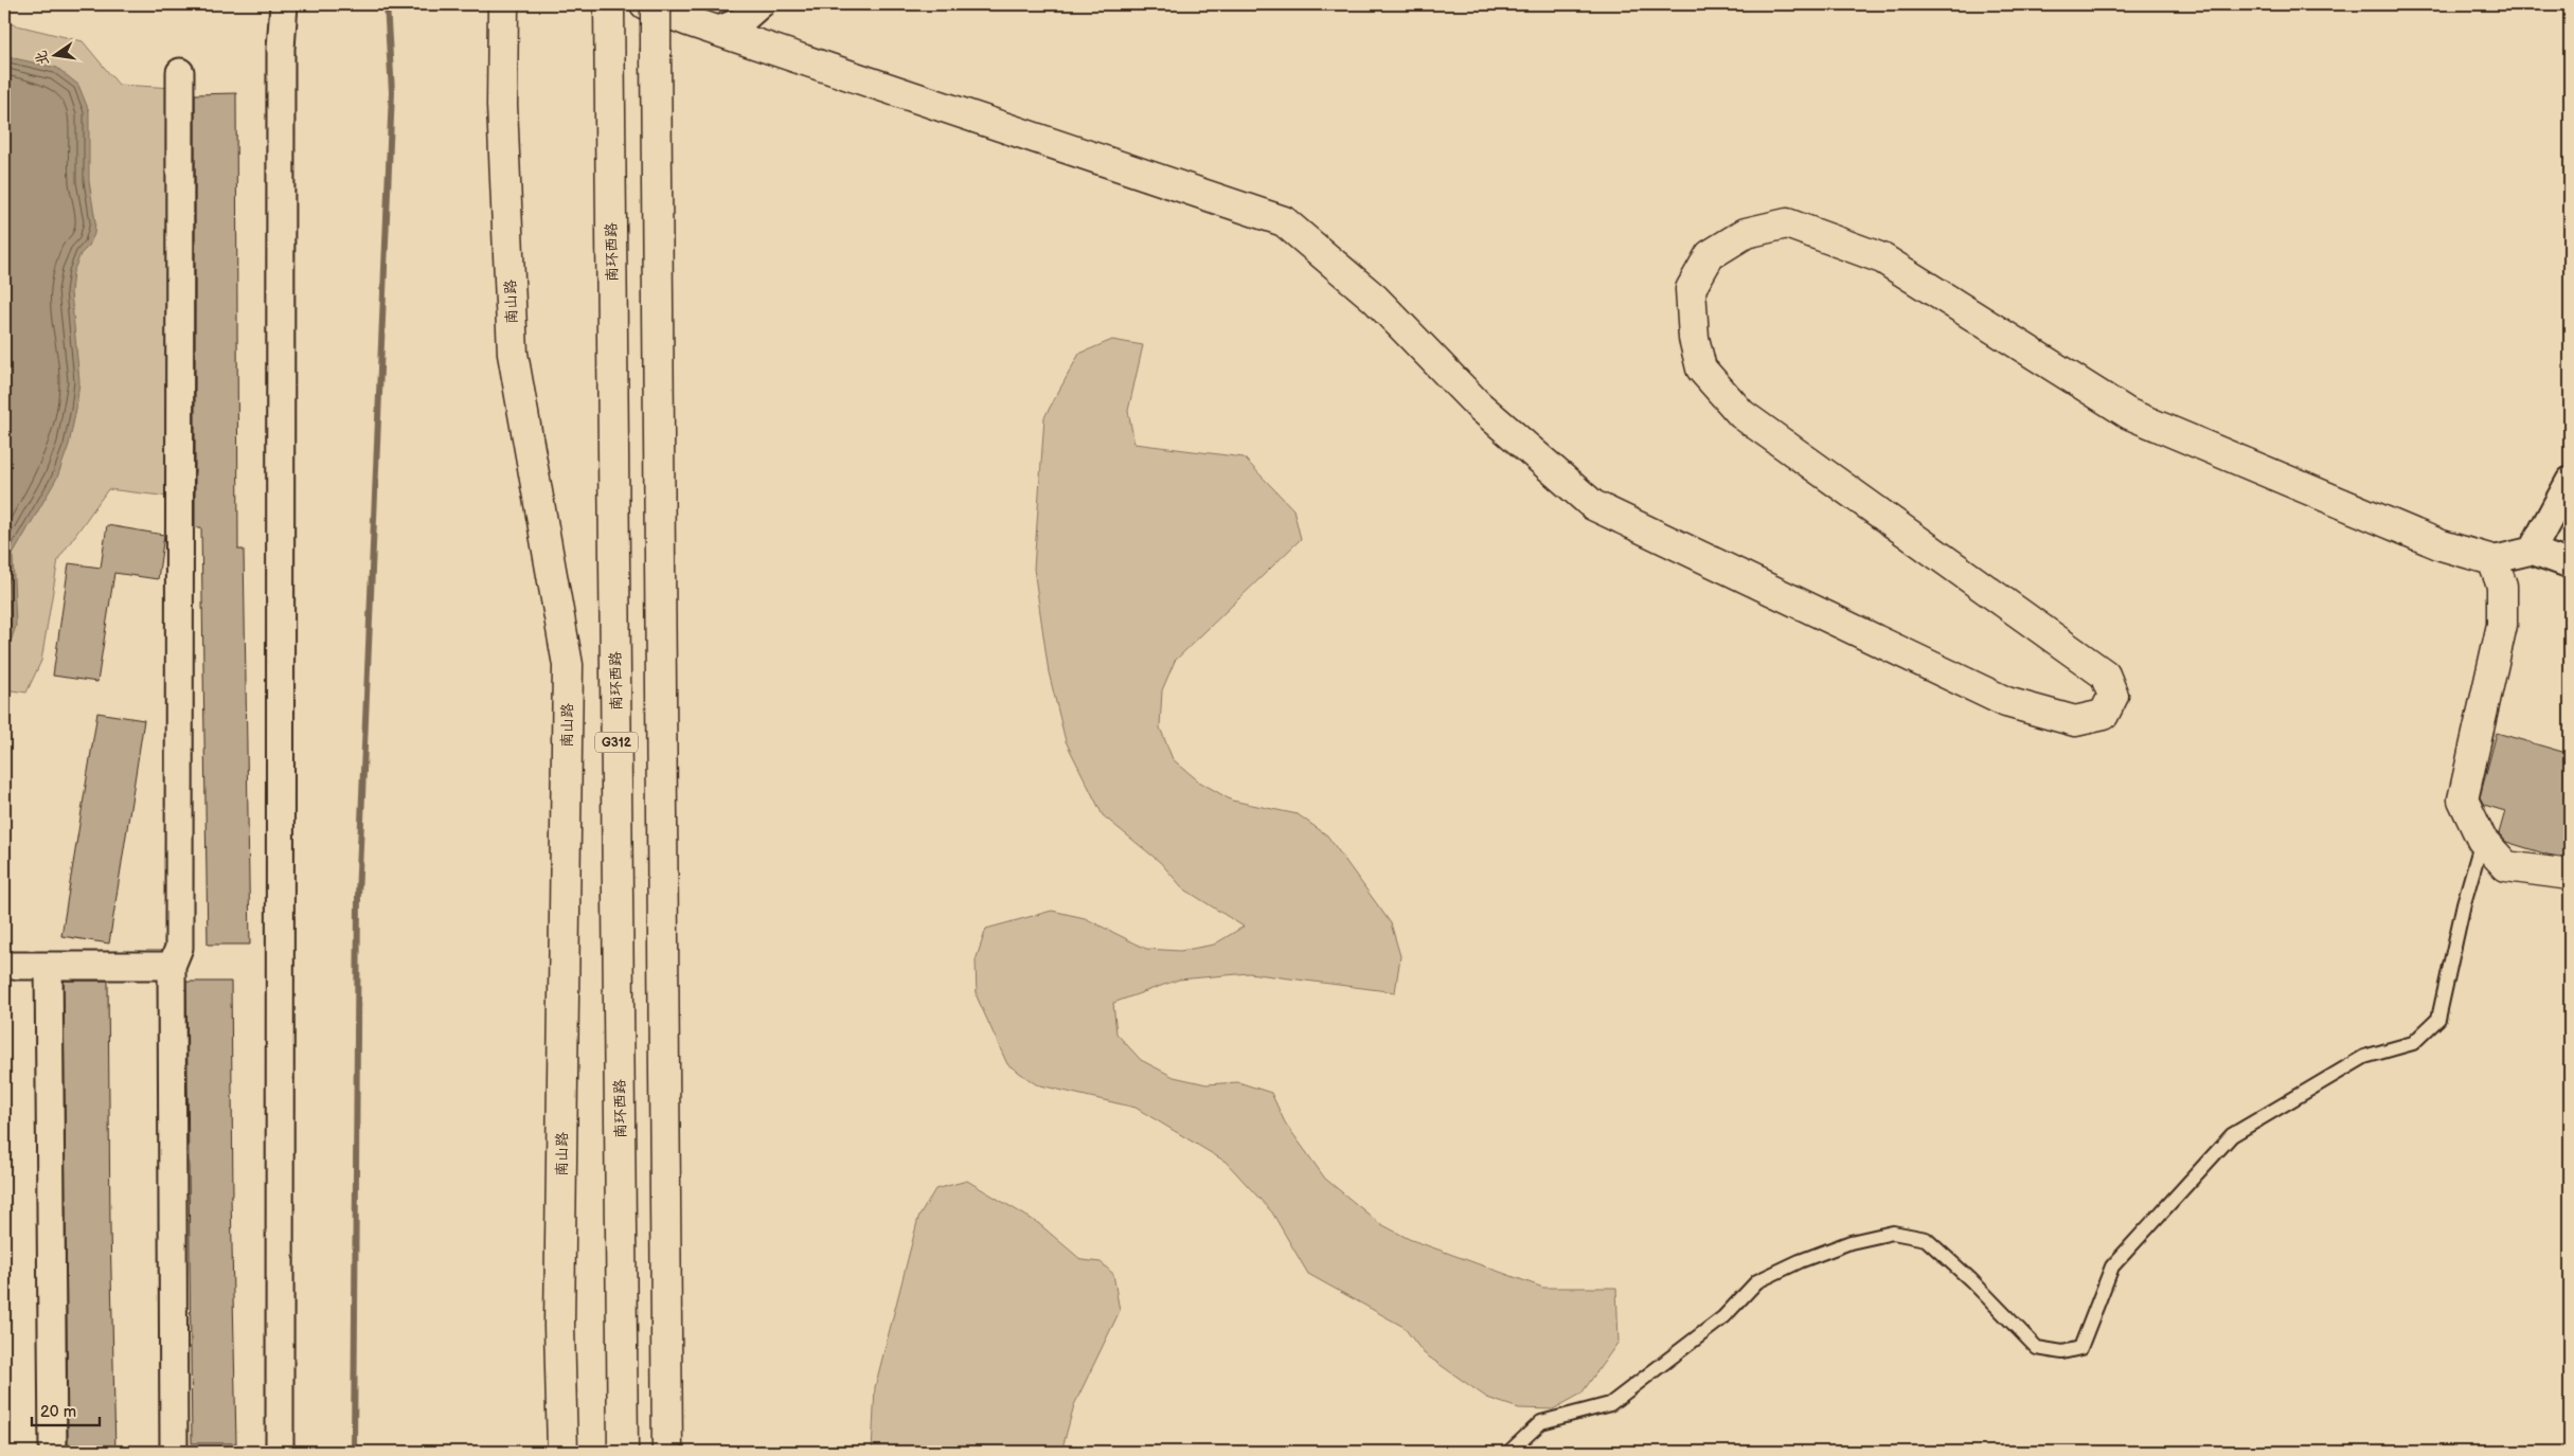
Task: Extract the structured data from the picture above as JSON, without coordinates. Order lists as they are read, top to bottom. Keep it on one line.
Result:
{"streets":{"main road":["南环西路","南山路","G312"]},"scale_bar":"20 m","north":"left"}
